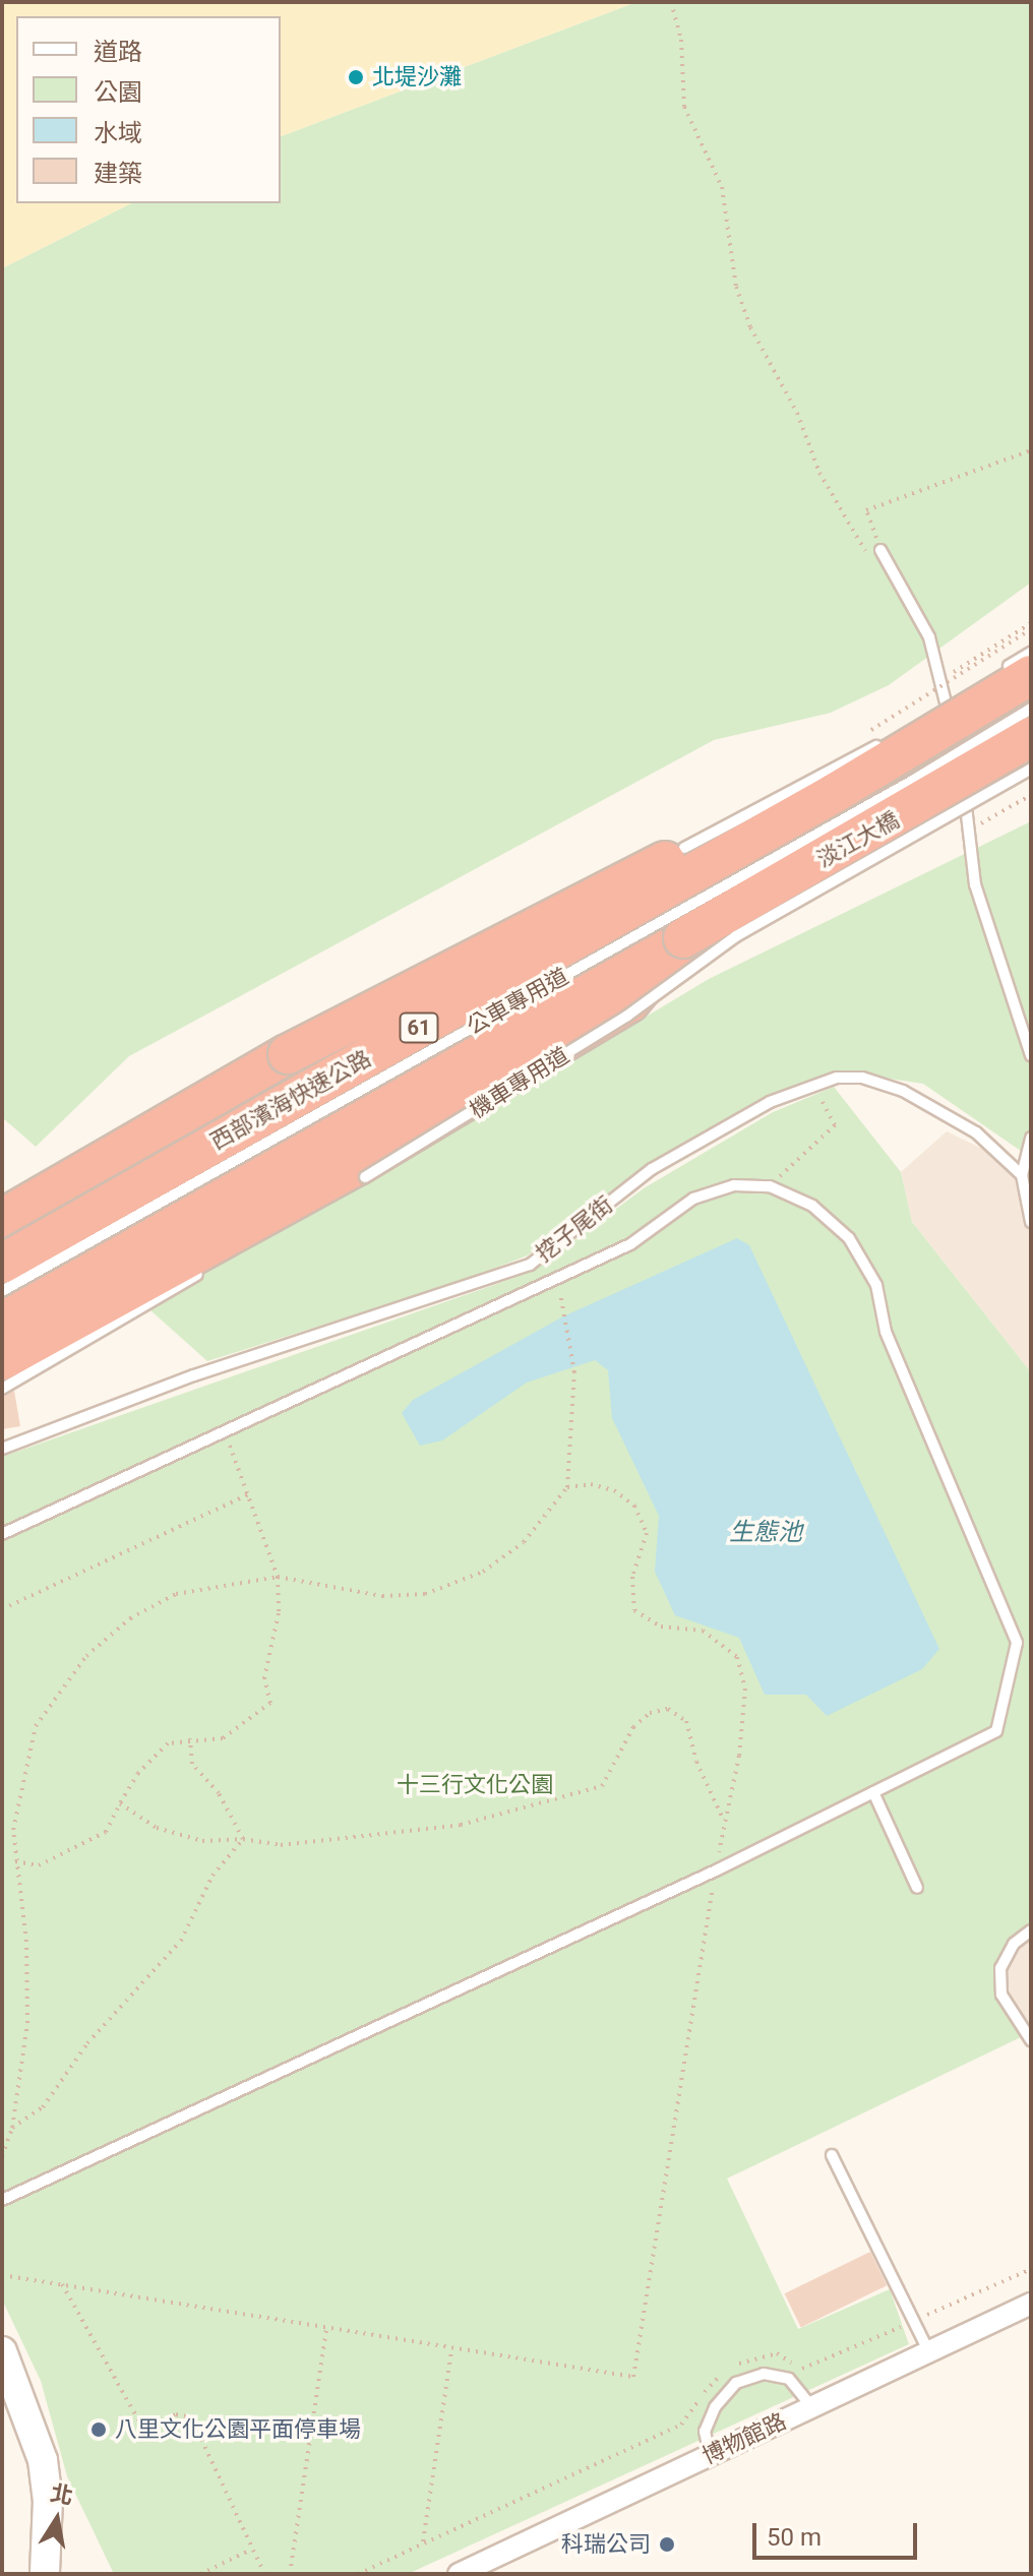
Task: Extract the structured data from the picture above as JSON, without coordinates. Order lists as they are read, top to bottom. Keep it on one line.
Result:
{"streets":{"highway":["淡江大橋","61","西部濱海快速公路"],"street":["博物館路"],"lane":["公車專用道","機車專用道","挖子尾街"]},"crossings":[["淡江大橋","61"],["61","西部濱海快速公路"]],"water":["生態池"],"parks":["十三行文化公園"],"places":["北堤沙灘","八里文化公園平面停車場","科瑞公司"],"legend":["道路","公園","水域","建築"],"scale_bar":"50 m","north":"top"}
